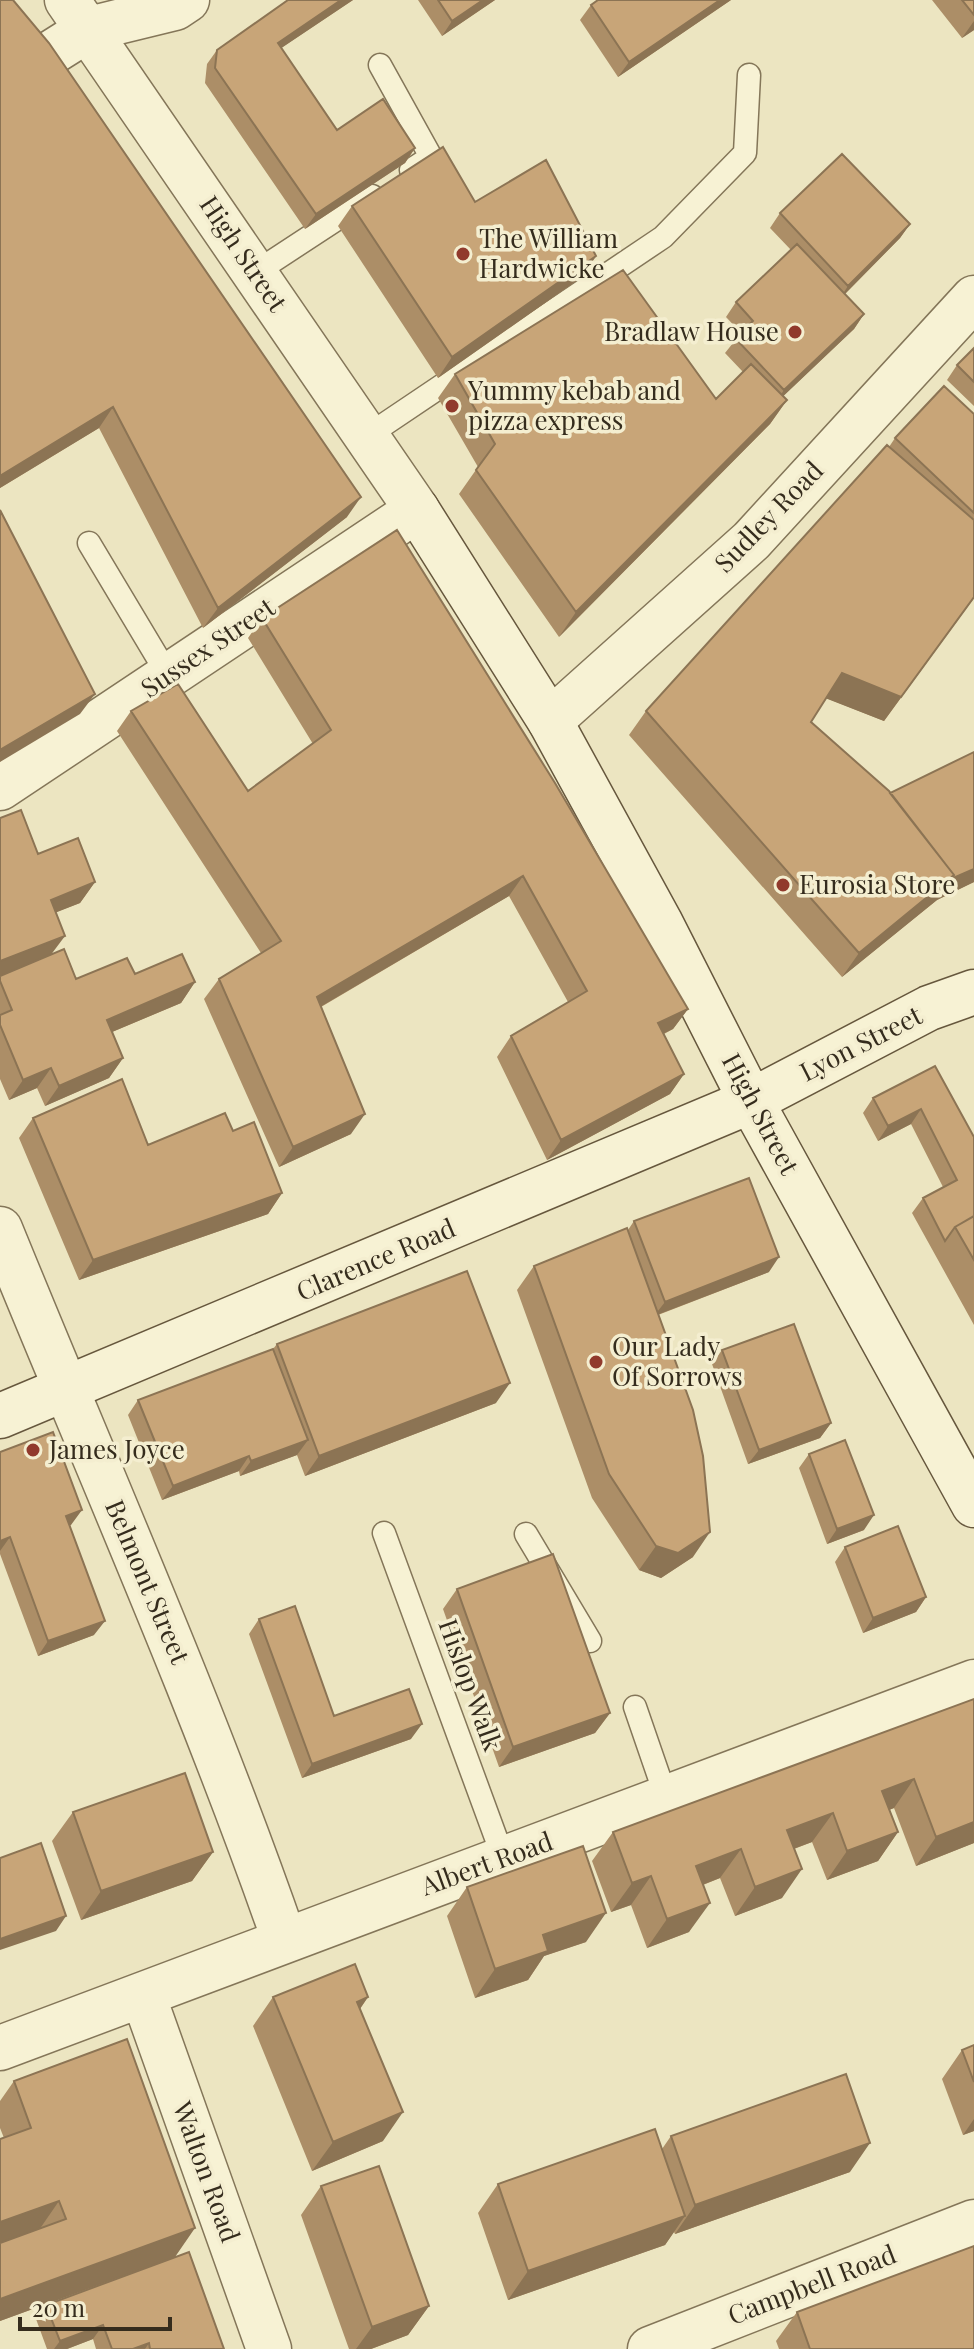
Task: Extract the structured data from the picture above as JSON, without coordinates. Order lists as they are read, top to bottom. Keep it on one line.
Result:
{"streets":{"street":["High Street","Sudley Road","Sussex Street","Lyon Street","Clarence Road","Belmont Street","Albert Road","Walton Road","Campbell Road"],"lane":["Hislop Walk"]},"crossings":[["High Street","Sudley Road"],["High Street","Sussex Street"],["High Street","Lyon Street"],["High Street","Clarence Road"],["Lyon Street","Clarence Road"],["Clarence Road","Belmont Street"],["Belmont Street","Albert Road"],["Hislop Walk","Albert Road"],["Albert Road","Walton Road"]],"places":["The William Hardwicke","Bradlaw House","Yummy kebab and pizza express","Eurosia Store","Our Lady Of Sorrows","James Joyce"],"scale_bar":"20 m"}
